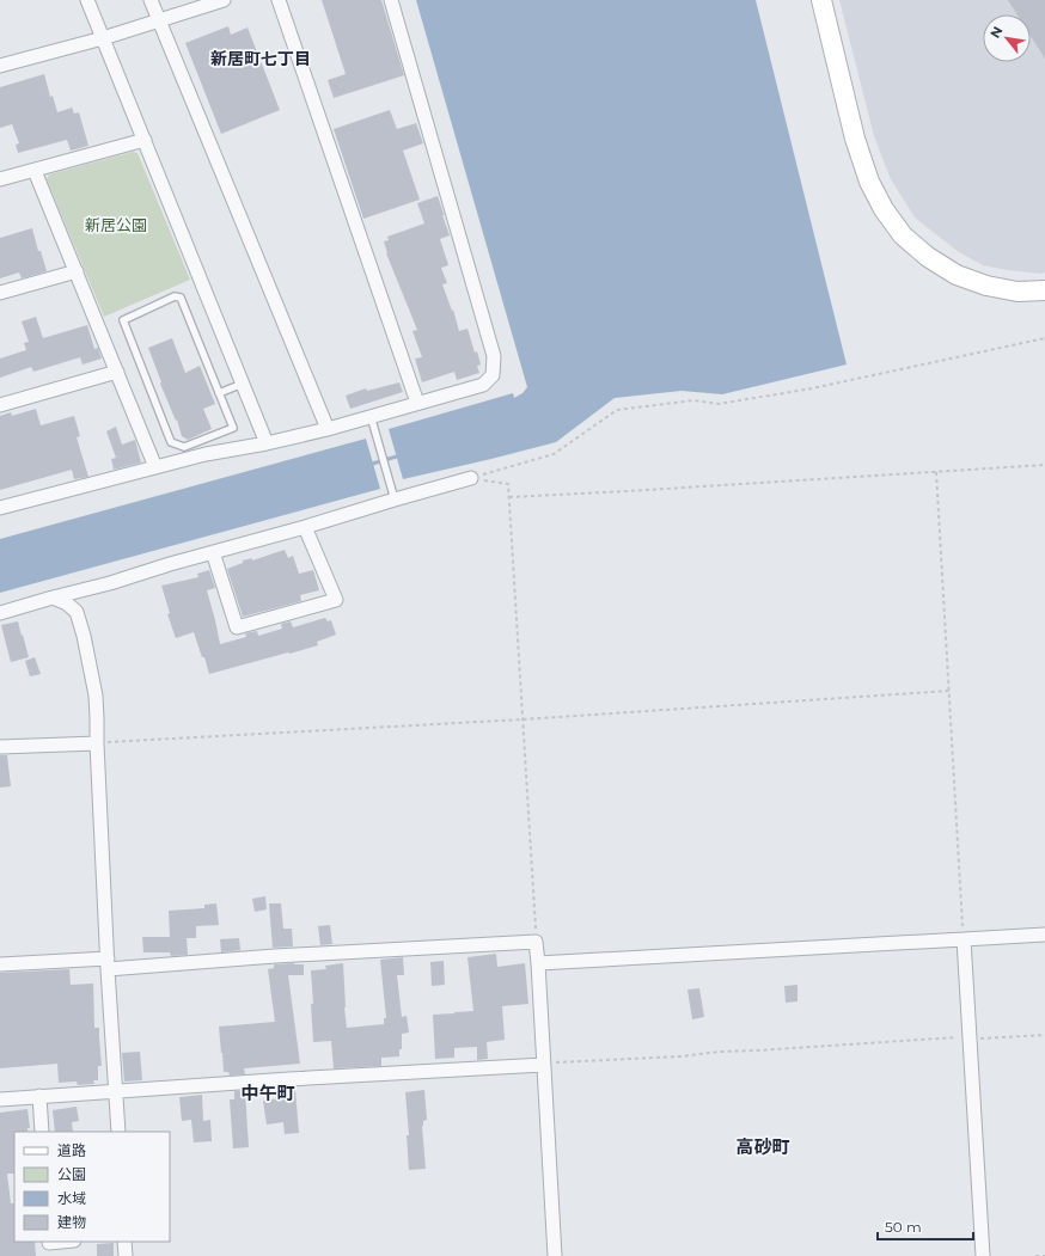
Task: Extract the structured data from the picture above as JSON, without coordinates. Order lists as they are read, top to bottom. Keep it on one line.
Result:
{"districts":["新居町七丁目","中午町","高砂町"],"parks":["新居公園"],"legend":["道路","公園","水域","建物"],"scale_bar":"50 m","north":"top left"}
